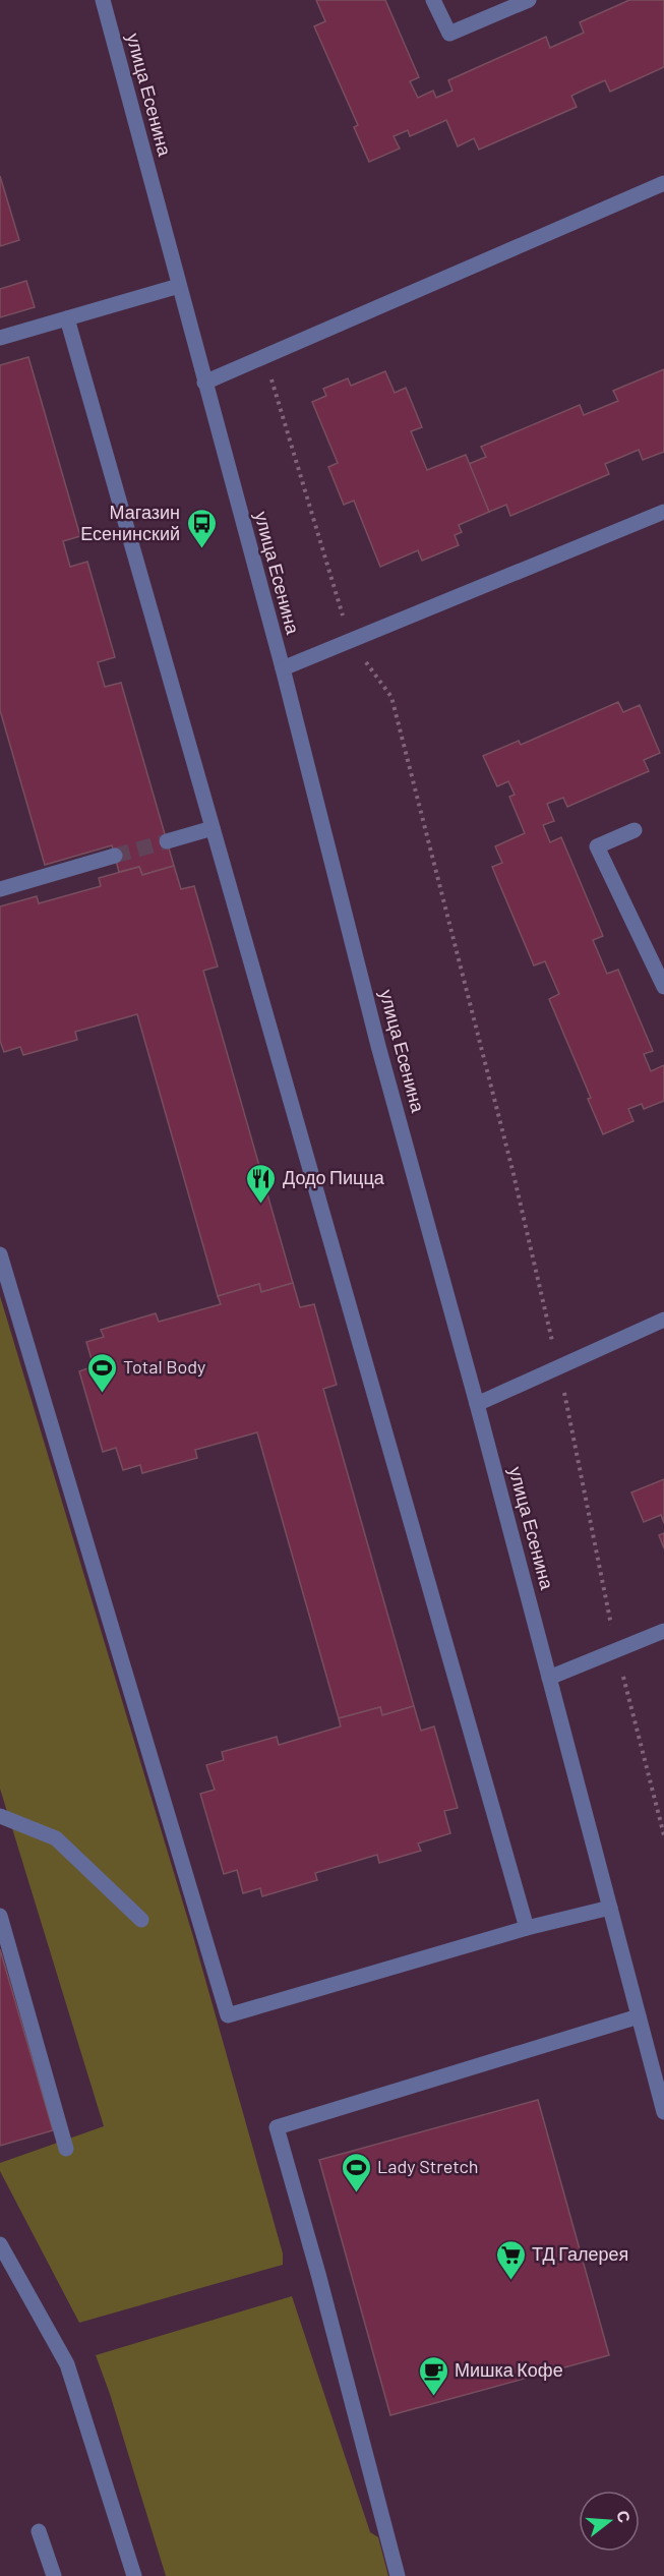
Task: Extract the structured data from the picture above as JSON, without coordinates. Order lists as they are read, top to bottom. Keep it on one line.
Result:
{"streets":{"street":["улица Есенина"]},"places":{"bus stop":["Магазин Есенинский"],"restaurant":["Додо Пицца"],"sports":["Total Body","Lady Stretch"],"supermarket":["ТД Галерея"],"cafe":["Мишка Кофе"]},"north":"right"}
